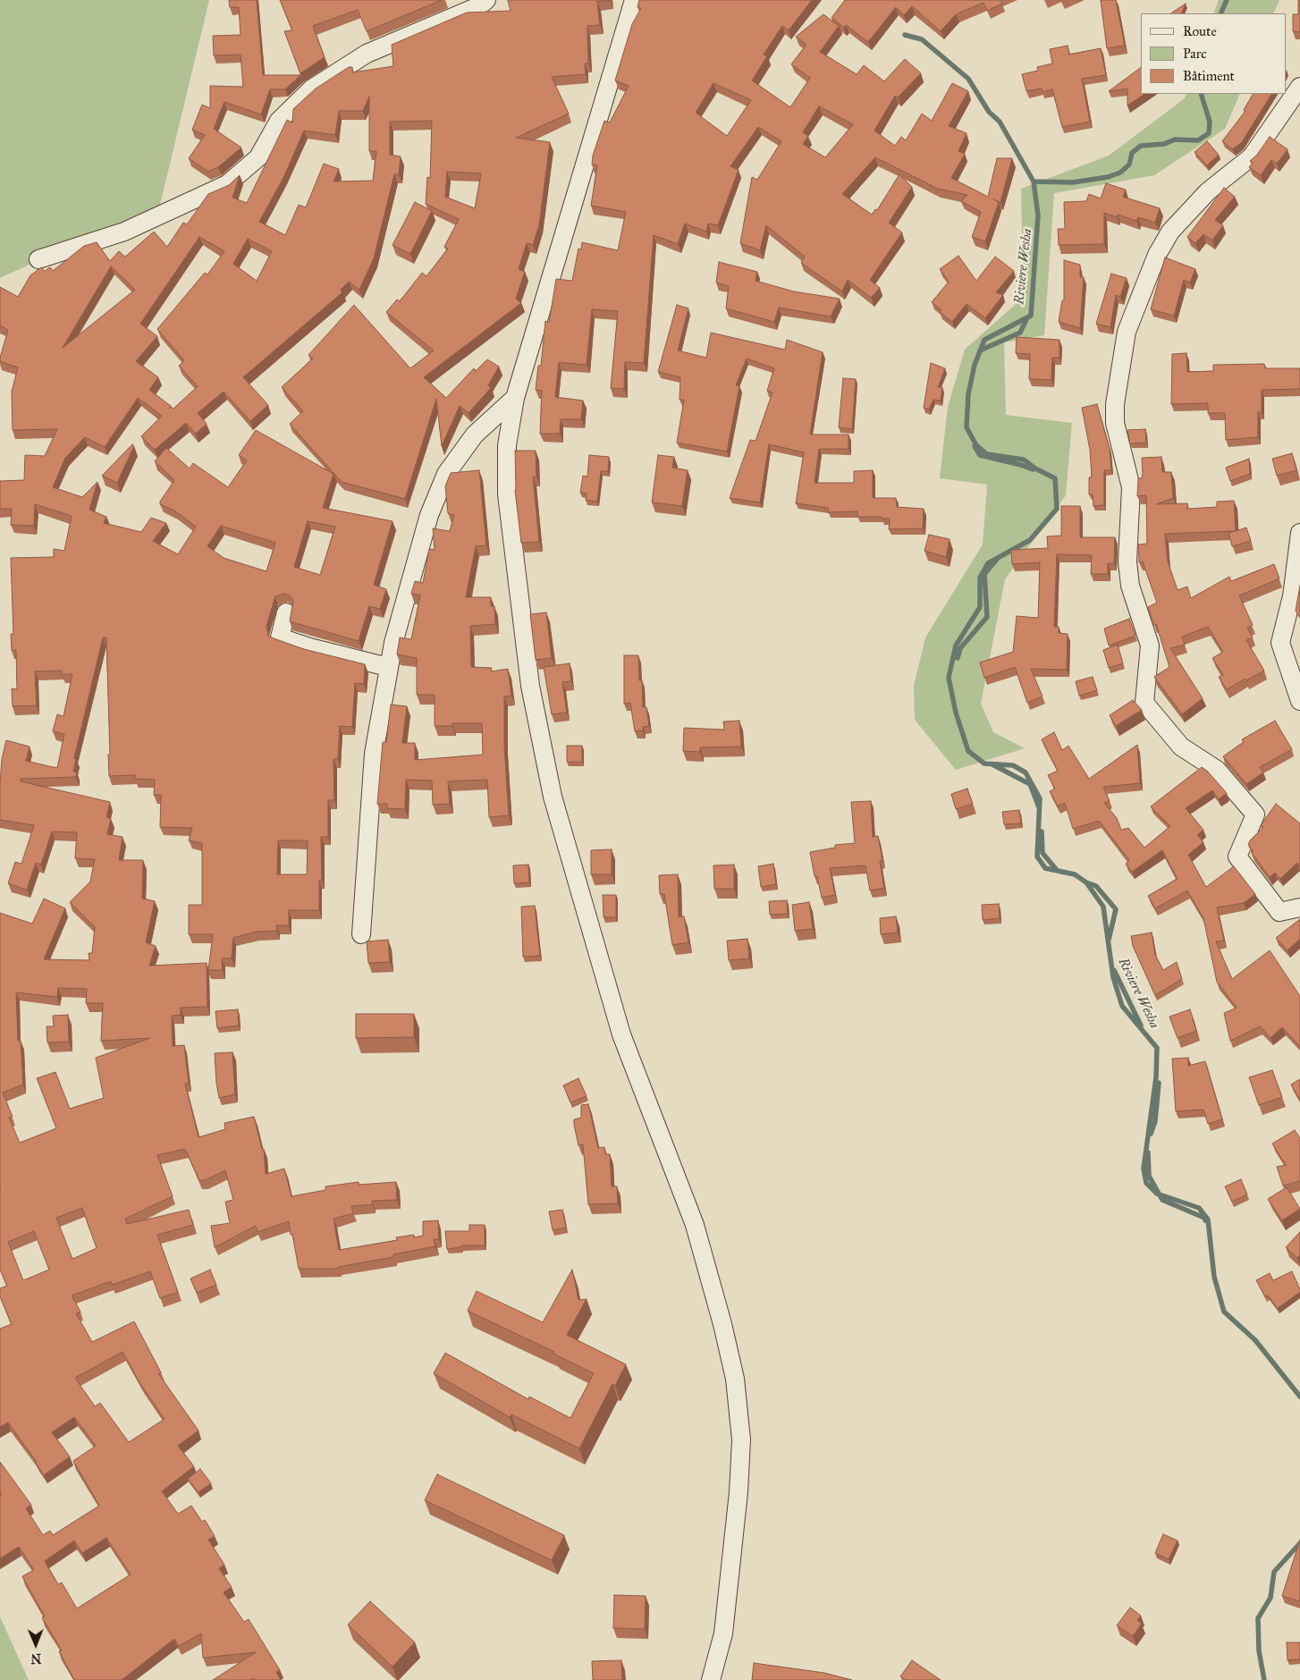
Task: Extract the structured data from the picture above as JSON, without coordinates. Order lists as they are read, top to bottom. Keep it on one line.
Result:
{"water":["Riviere Wesha"],"legend":["Route","Parc","Bâtiment"],"north":"bottom"}
